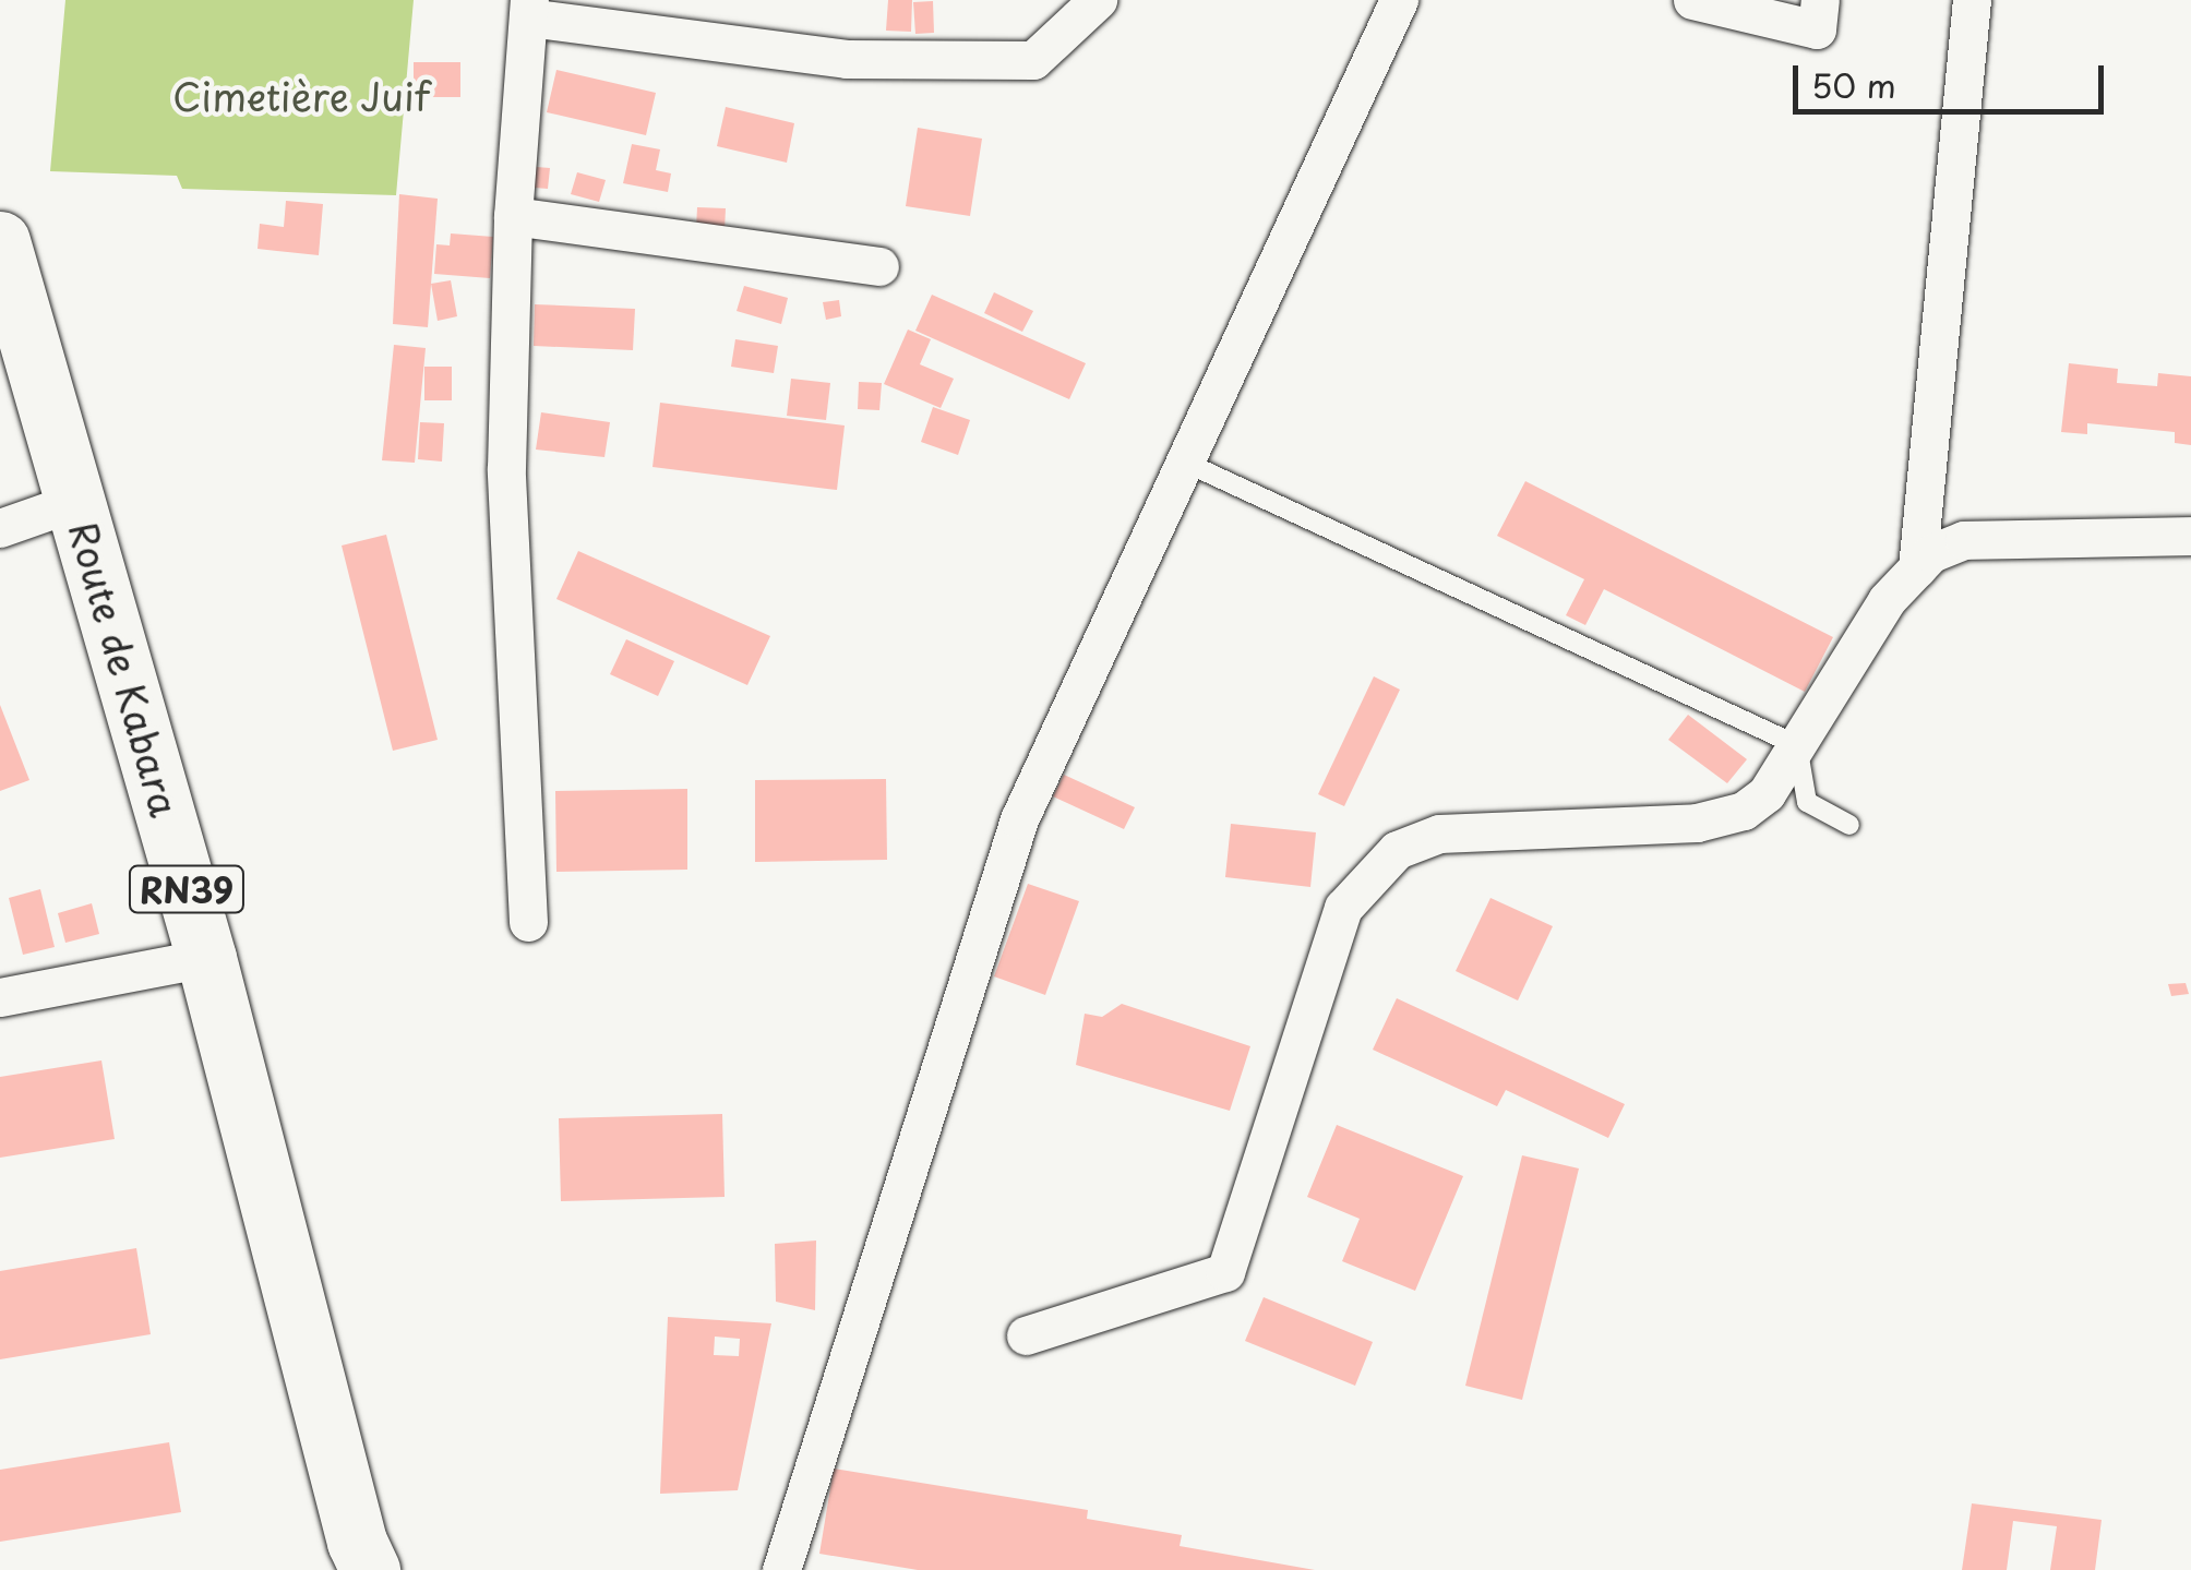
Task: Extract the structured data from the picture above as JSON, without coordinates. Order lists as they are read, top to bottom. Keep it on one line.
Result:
{"streets":{"main road":["Route de Kabara","RN39"]},"parks":["Cimetière Juif"],"scale_bar":"50 m"}
